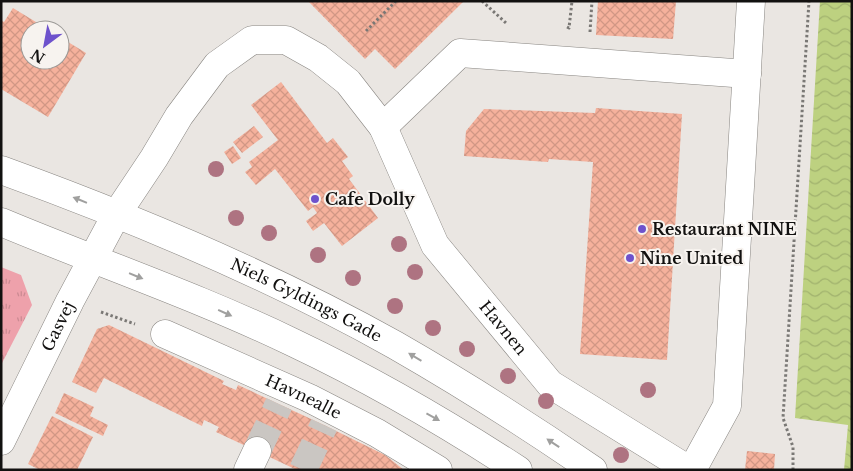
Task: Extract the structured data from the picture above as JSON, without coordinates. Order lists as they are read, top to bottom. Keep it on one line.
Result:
{"streets":{"street":["Niels Gyldings Gade","Gasvej","Havnen","Havnealle"]},"crossings":[["Niels Gyldings Gade","Gasvej"],["Niels Gyldings Gade","Havnen"],["Gasvej","Havnen"]],"places":["Cafe Dolly","Restaurant NINE","Nine United"],"north":"bottom left"}
